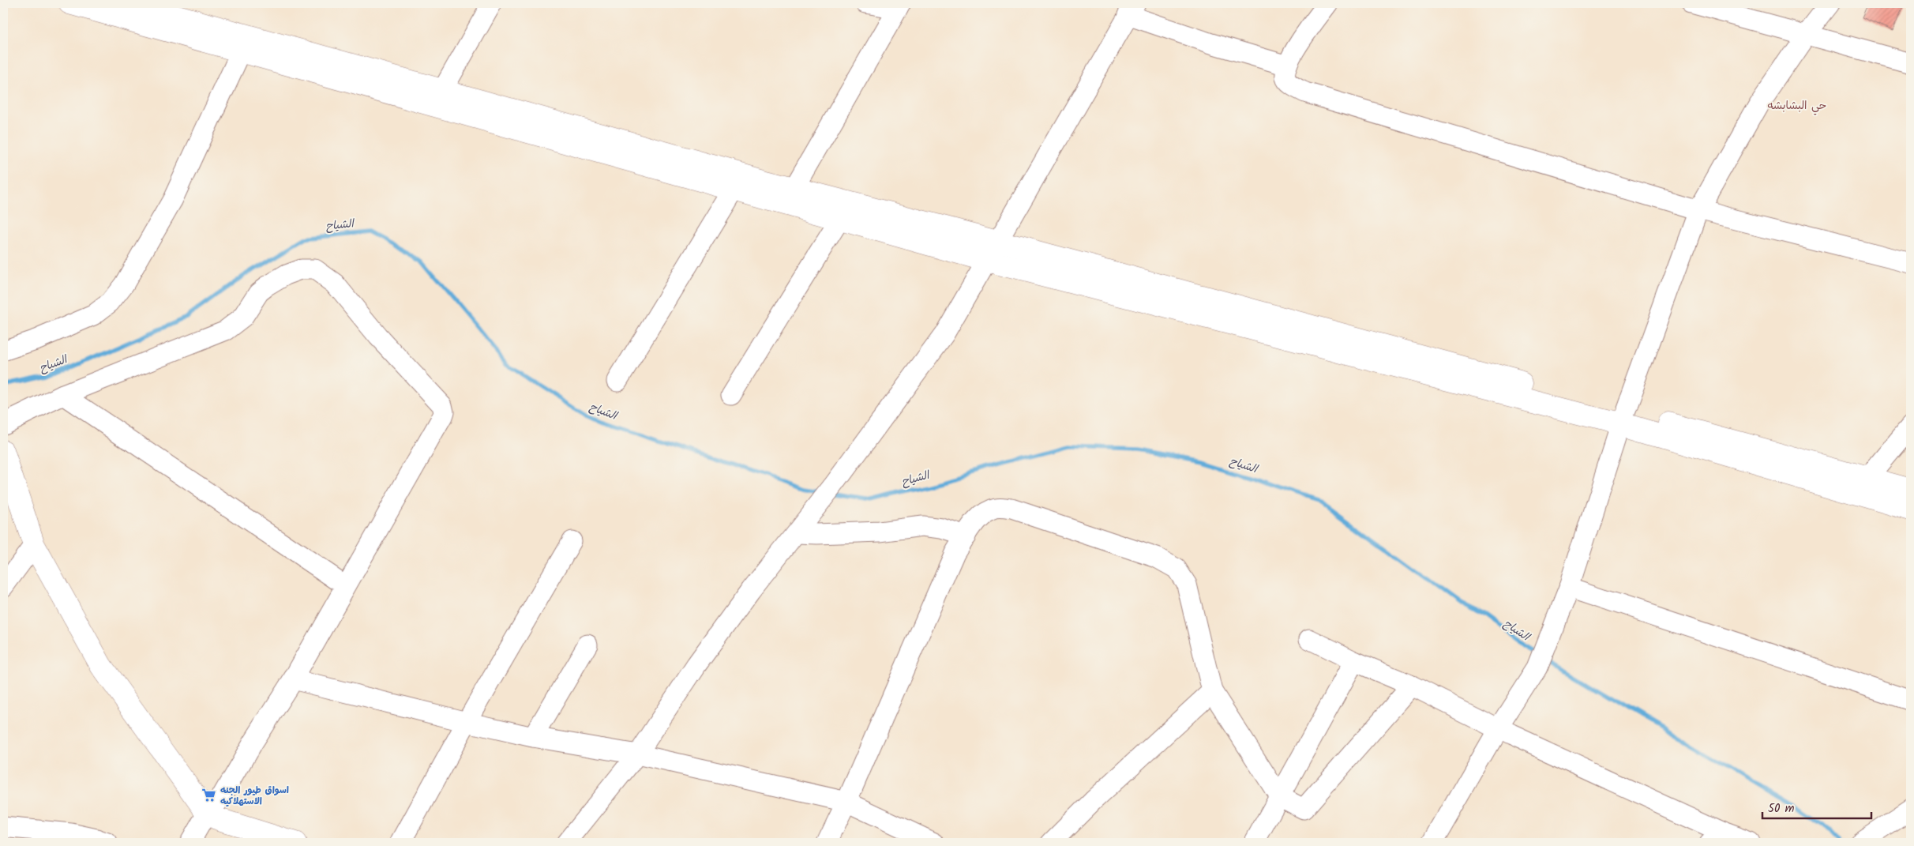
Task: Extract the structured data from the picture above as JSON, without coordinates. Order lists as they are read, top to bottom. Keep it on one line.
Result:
{"districts":["حي البشابشه"],"water":["الشياح"],"places":{"supermarket":["اسواق طيور الجنه الاستهلاكيه"]},"scale_bar":"50 m"}
